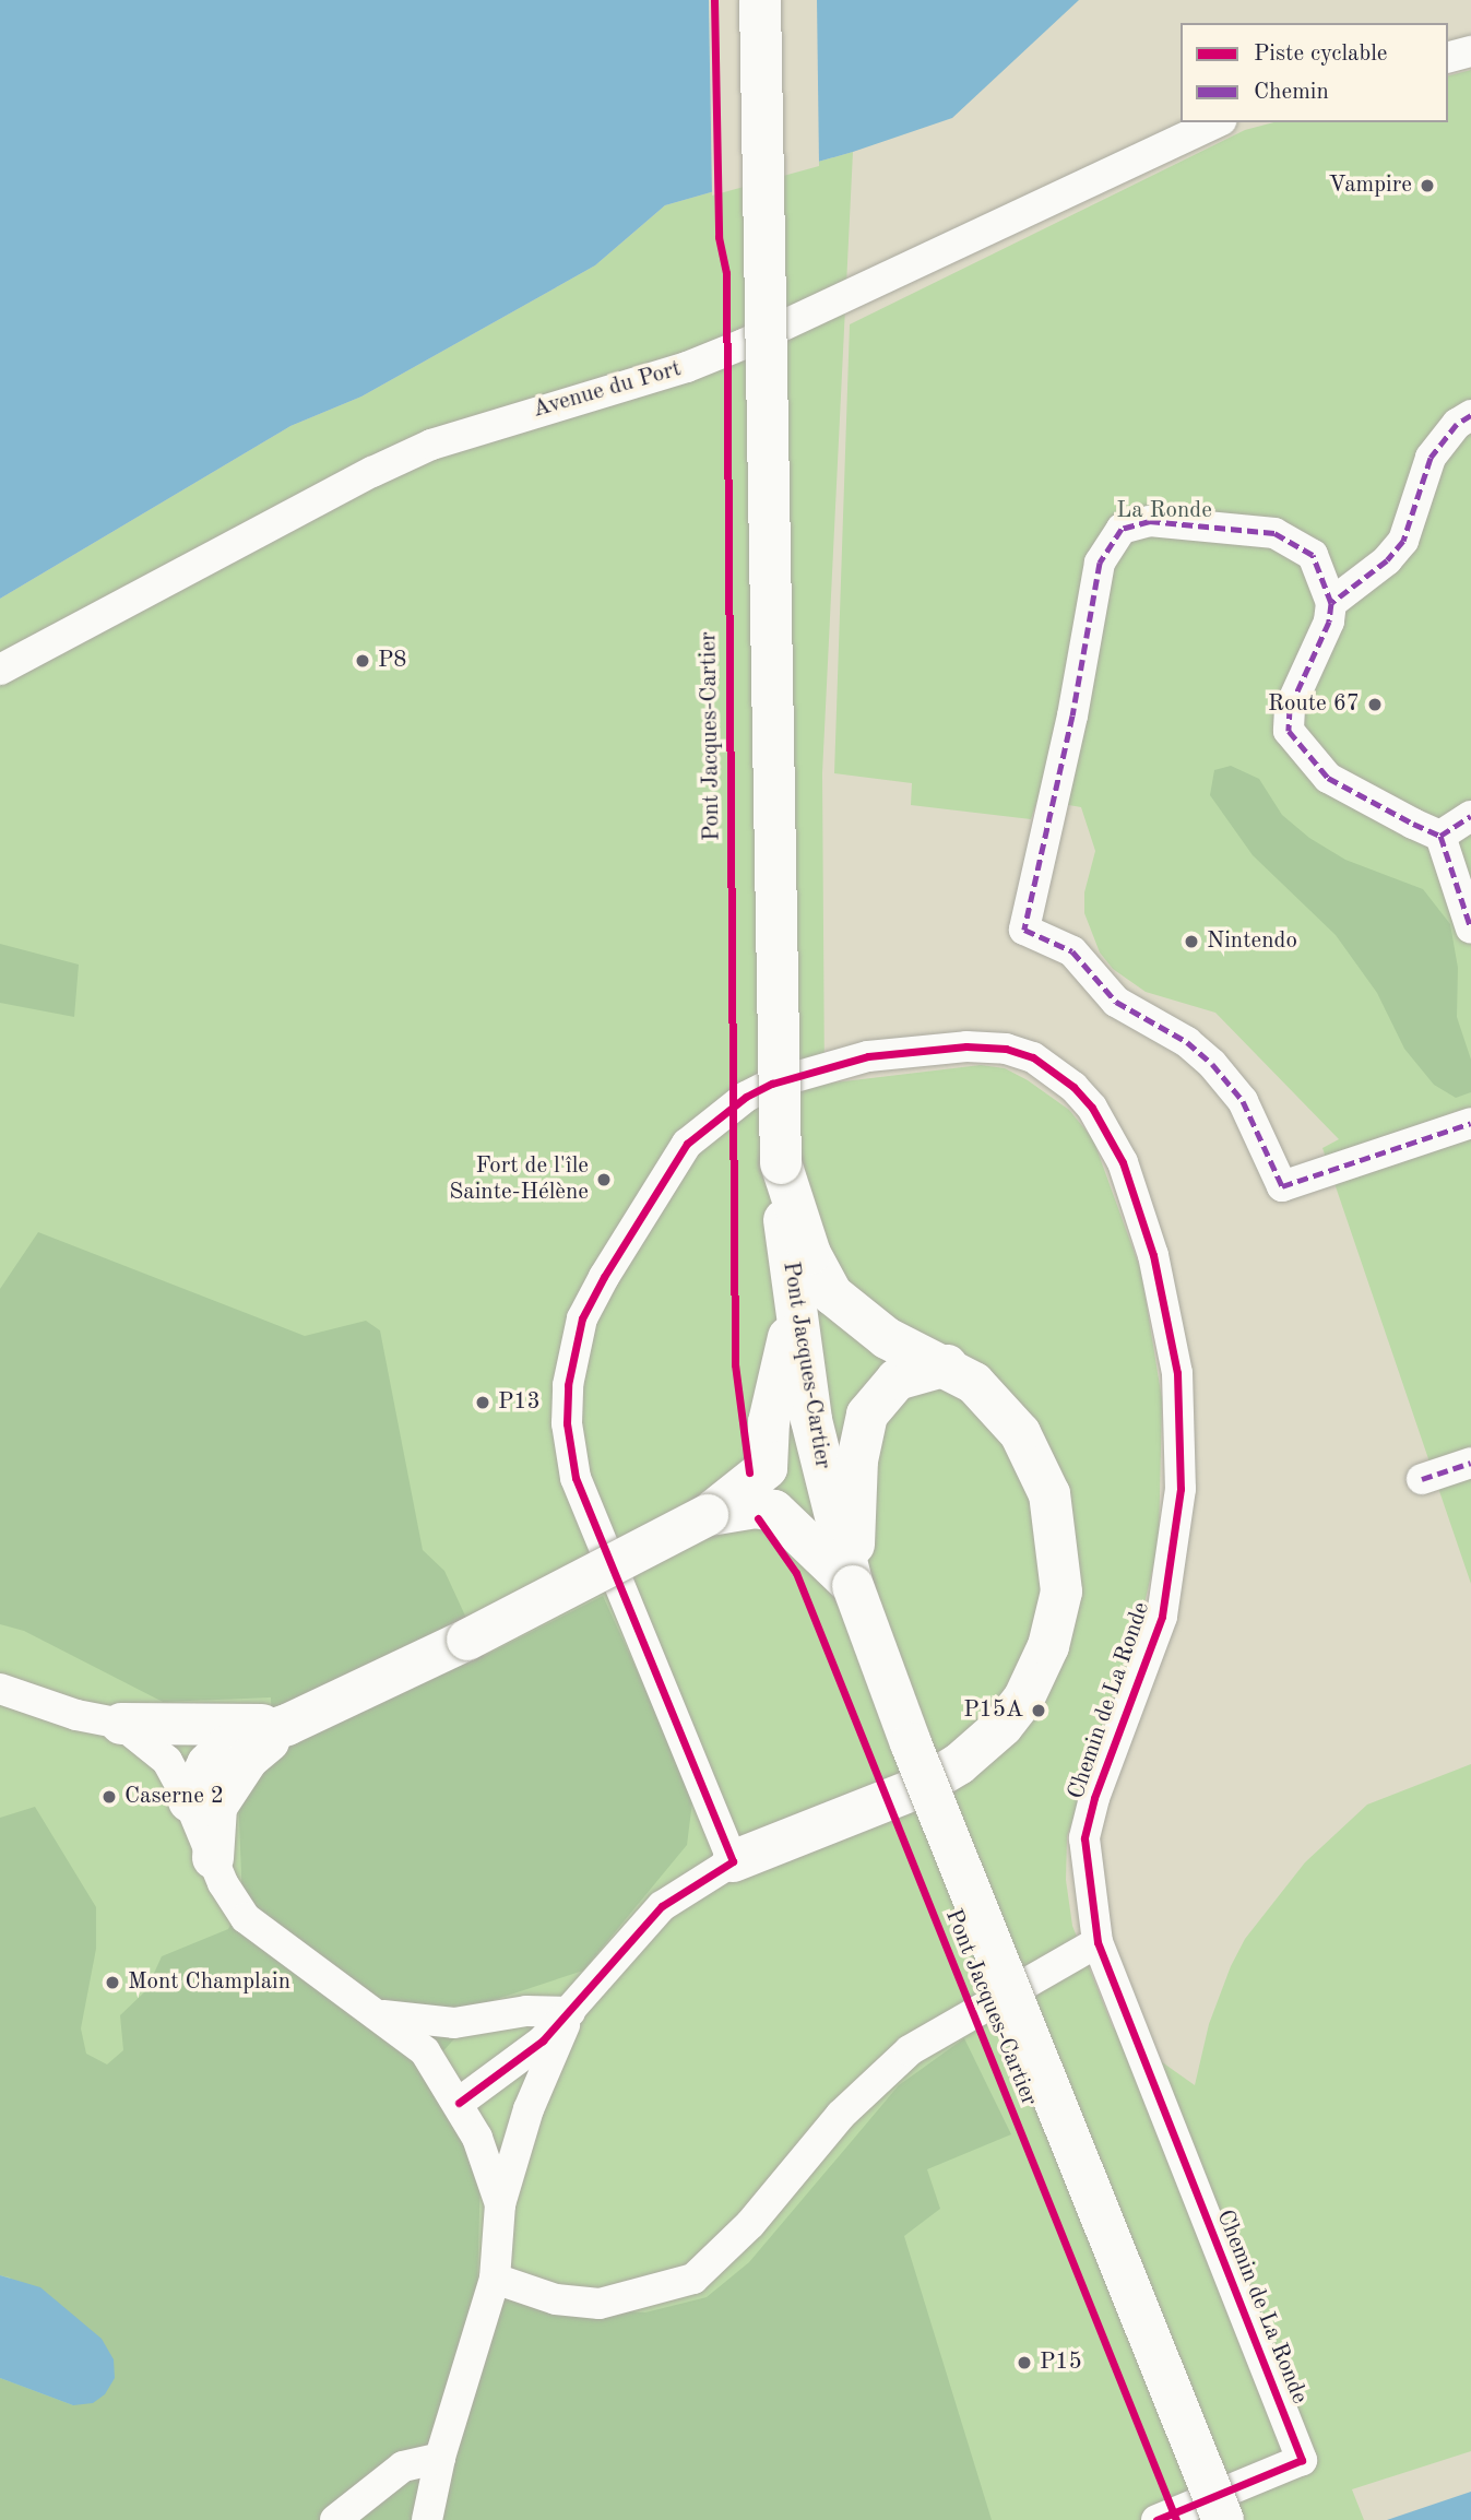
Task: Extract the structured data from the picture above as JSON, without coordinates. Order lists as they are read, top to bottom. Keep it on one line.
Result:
{"streets":{"main road":["Pont Jacques-Cartier"],"street":["Avenue du Port","Chemin de La Ronde"]},"parks":["La Ronde"],"places":["Vampire","P8","Route 67","Nintendo","Fort de l'île Sainte-Hélène","P13","P15A","Caserne 2","Mont Champlain","P15"],"legend":["Piste cyclable","Chemin"]}
